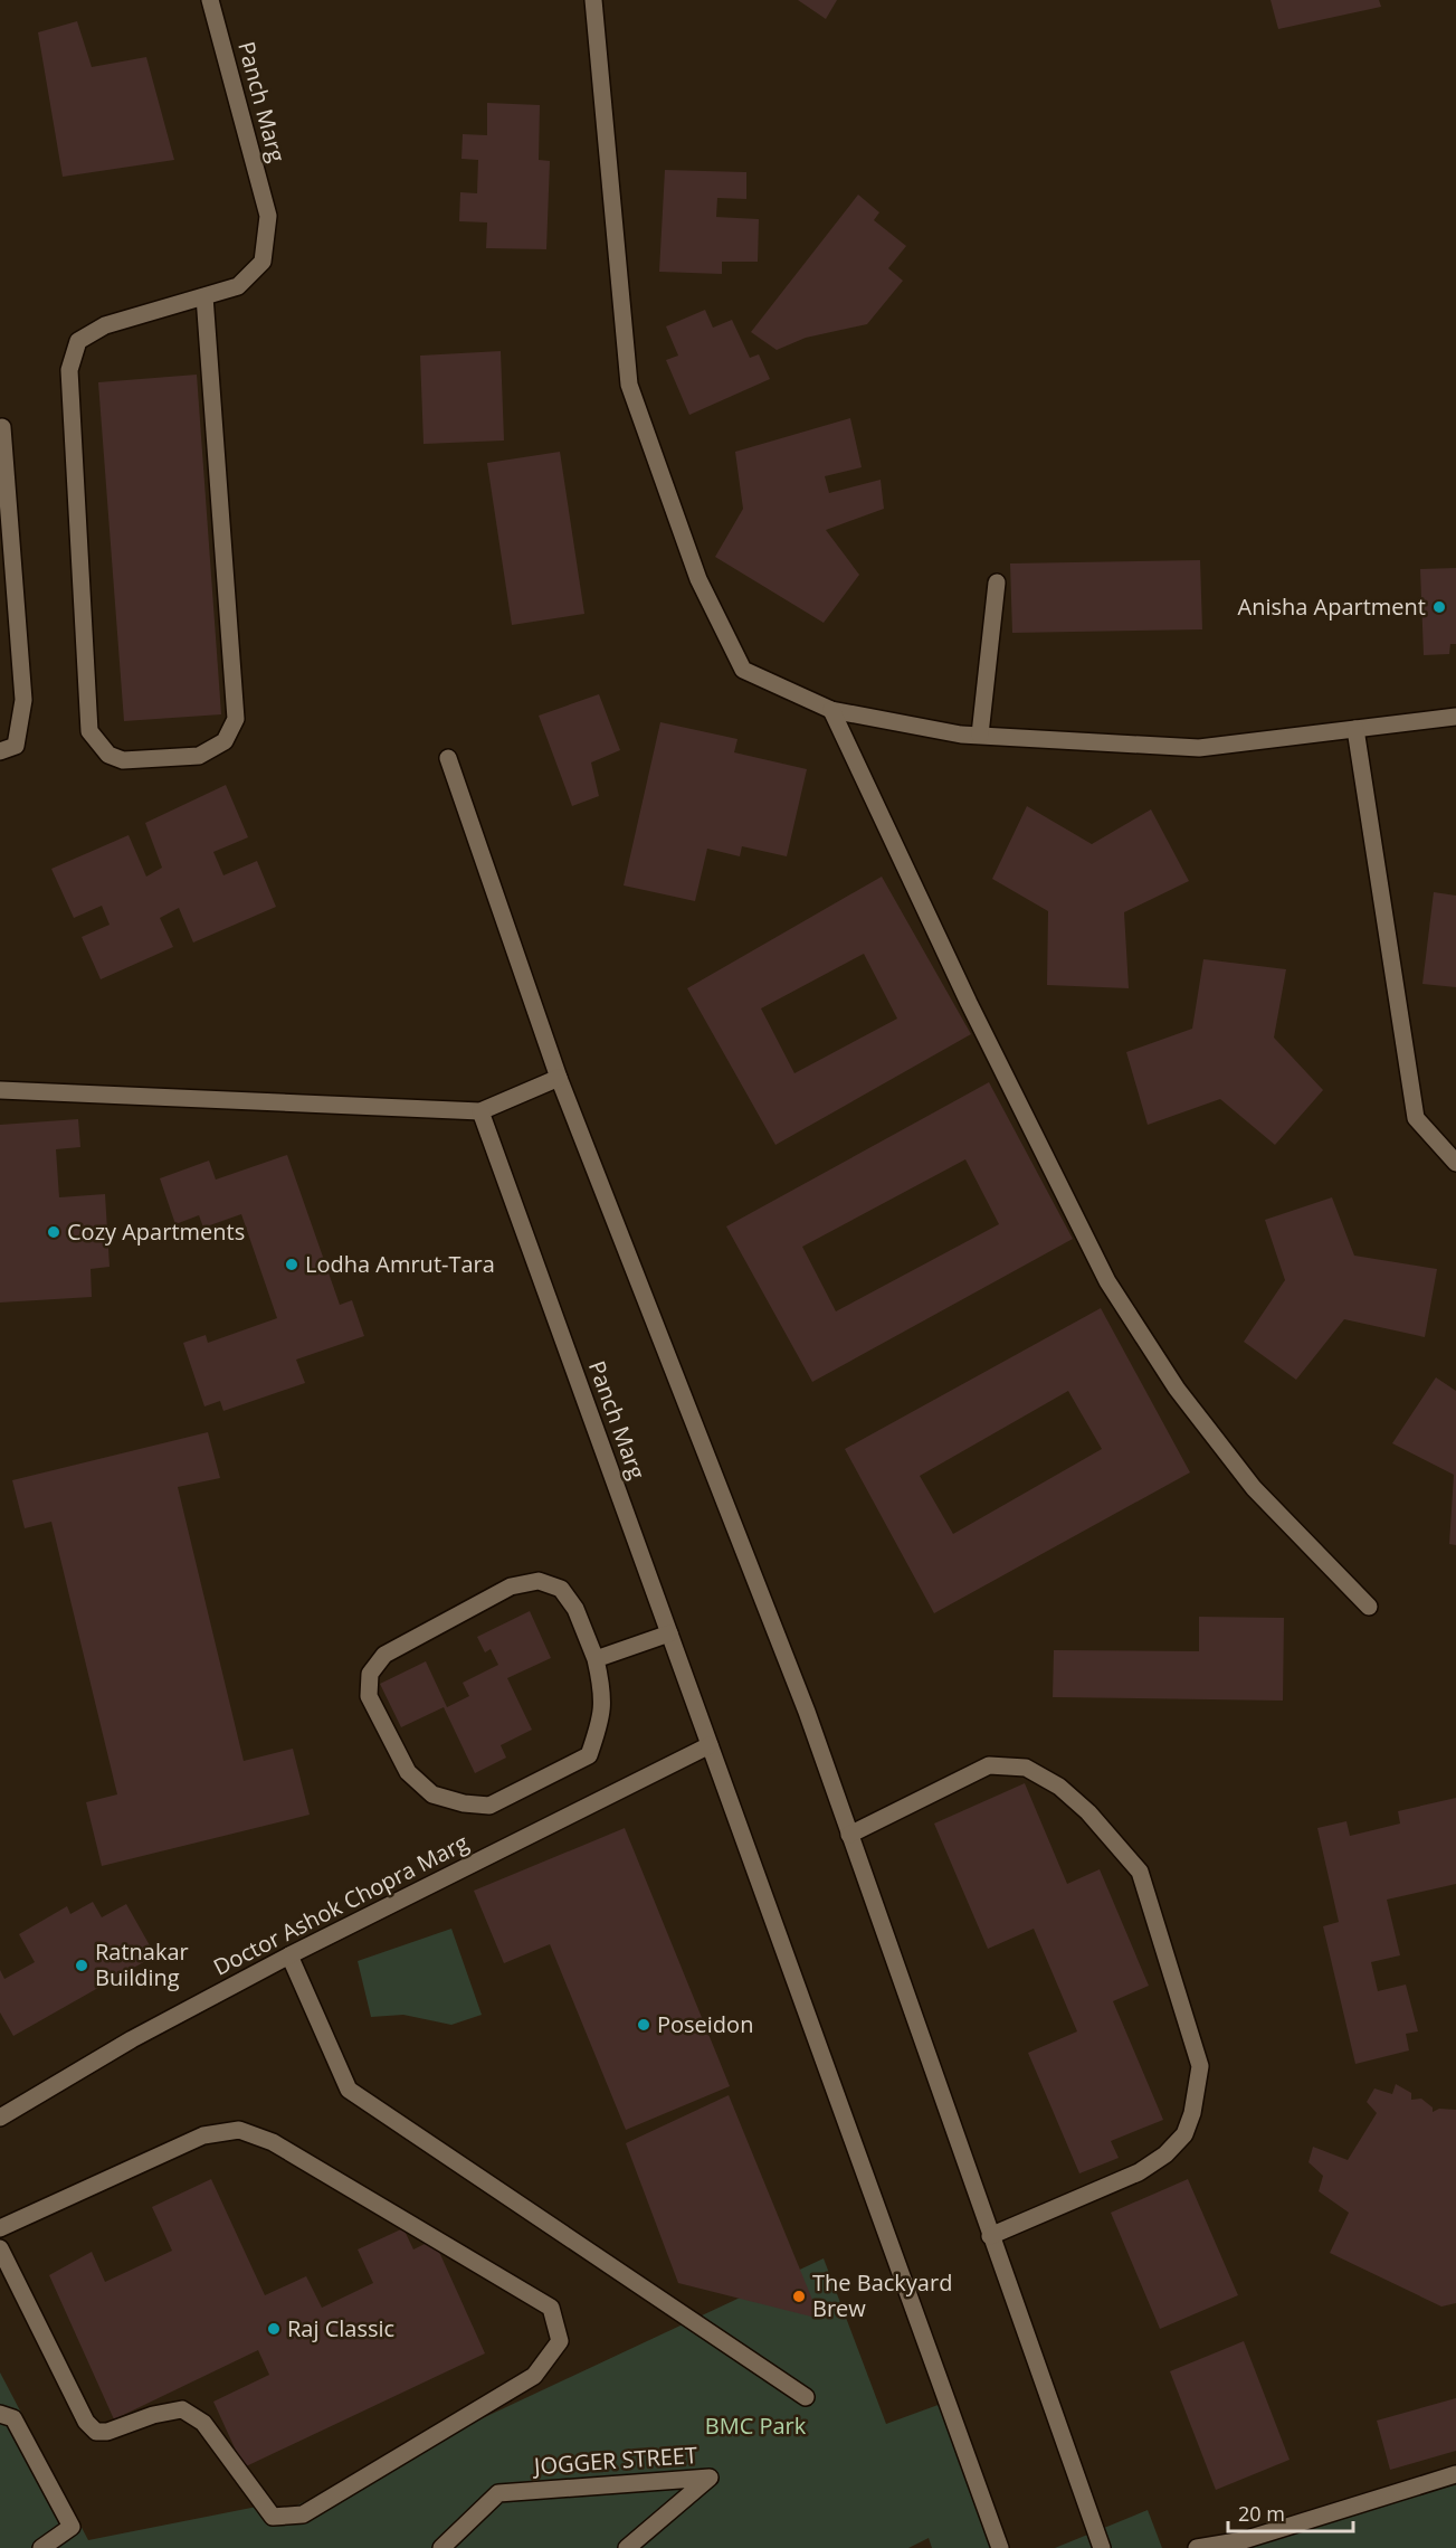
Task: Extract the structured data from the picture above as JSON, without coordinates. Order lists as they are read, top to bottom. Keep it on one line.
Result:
{"streets":{"street":["Panch Marg","Doctor Ashok Chopra Marg","JOGGER STREET"]},"crossings":[["Panch Marg","Doctor Ashok Chopra Marg"]],"parks":["BMC Park"],"places":["Anisha Apartment","Cozy Apartments","Lodha Amrut-Tara","Ratnakar Building","Poseidon","The Backyard Brew","Raj Classic"],"scale_bar":"20 m"}
